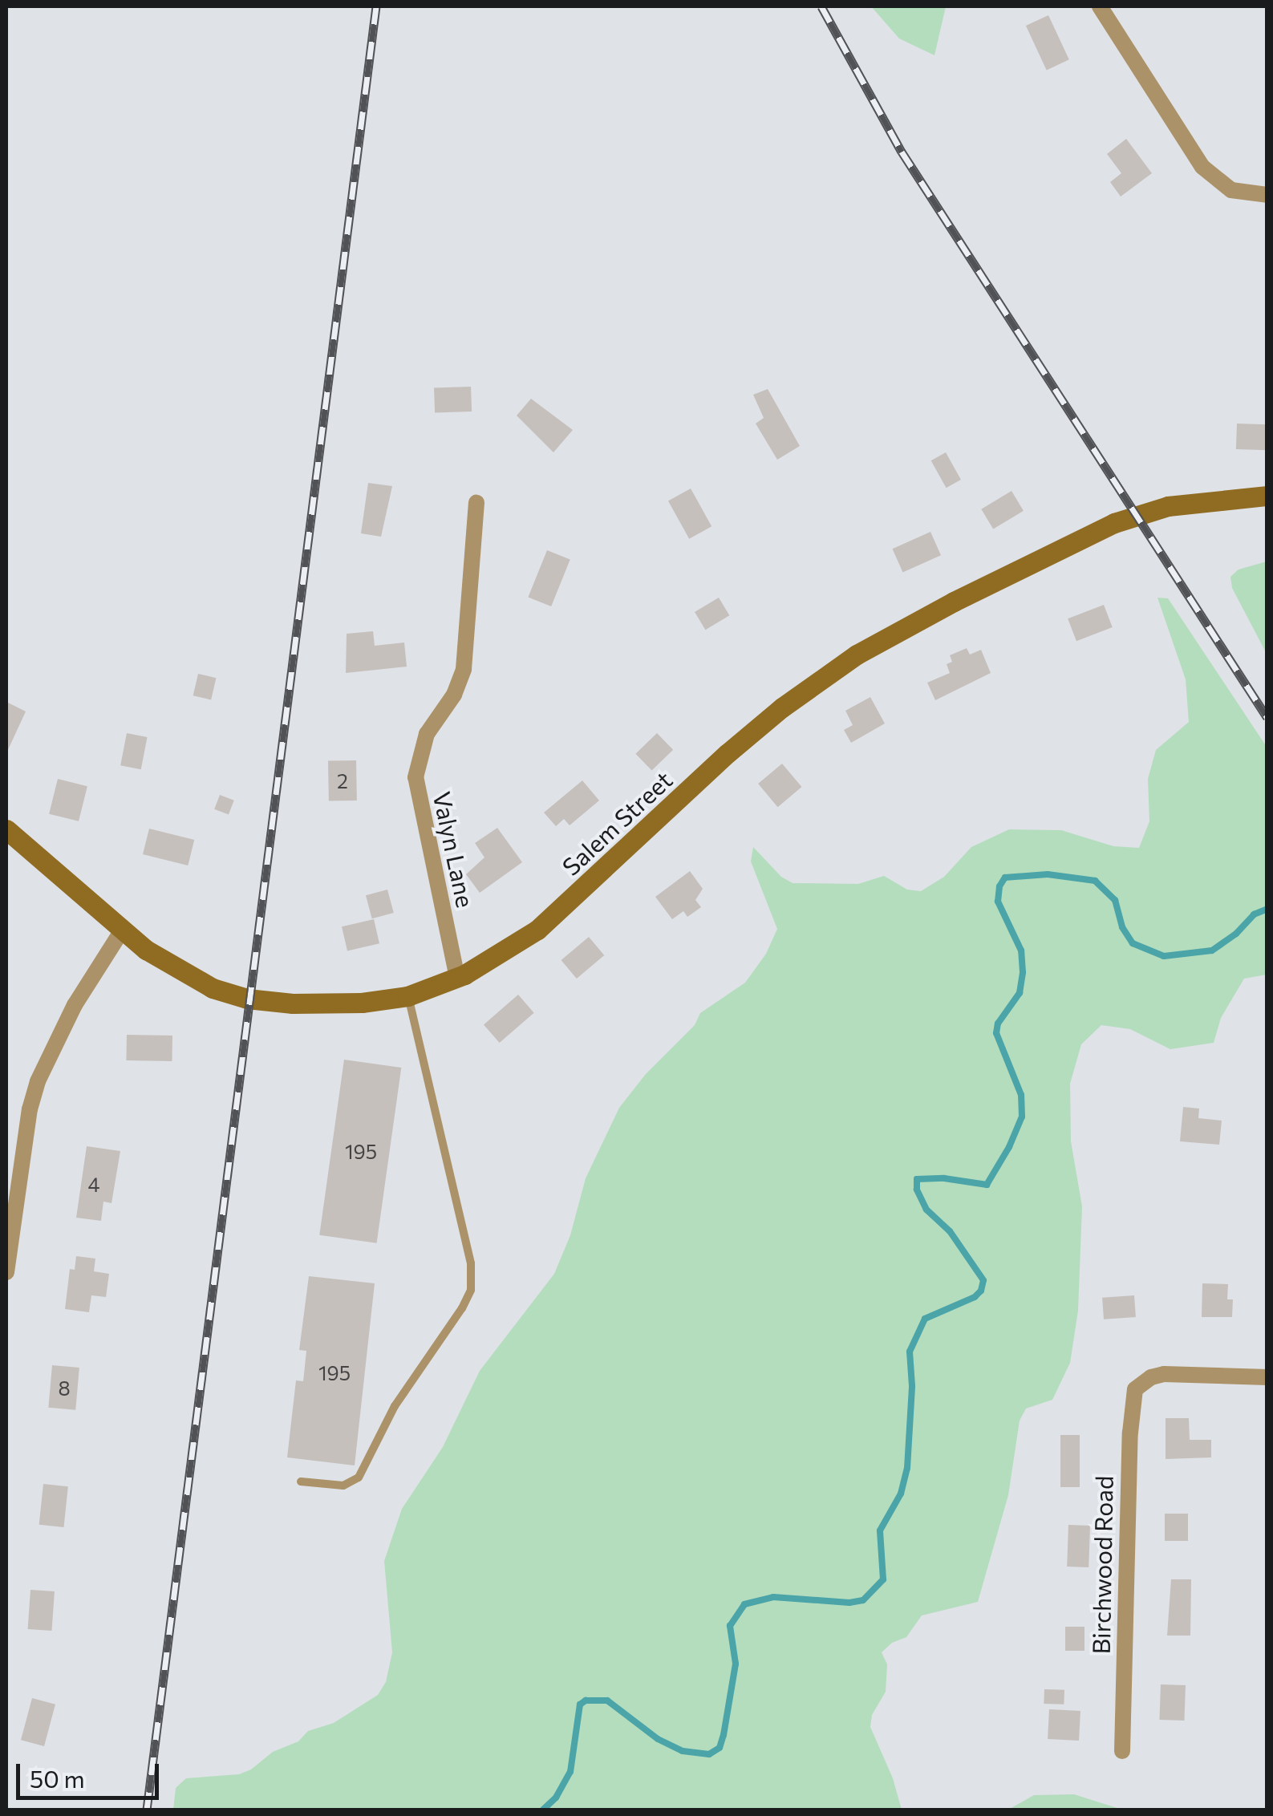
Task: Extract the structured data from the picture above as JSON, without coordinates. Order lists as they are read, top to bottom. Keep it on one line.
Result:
{"streets":{"street":["Salem Street","Valyn Lane","Birchwood Road"]},"crossings":[["Salem Street","Valyn Lane"]],"house_numbers":["2","195","4","195","8"],"scale_bar":"50 m"}
